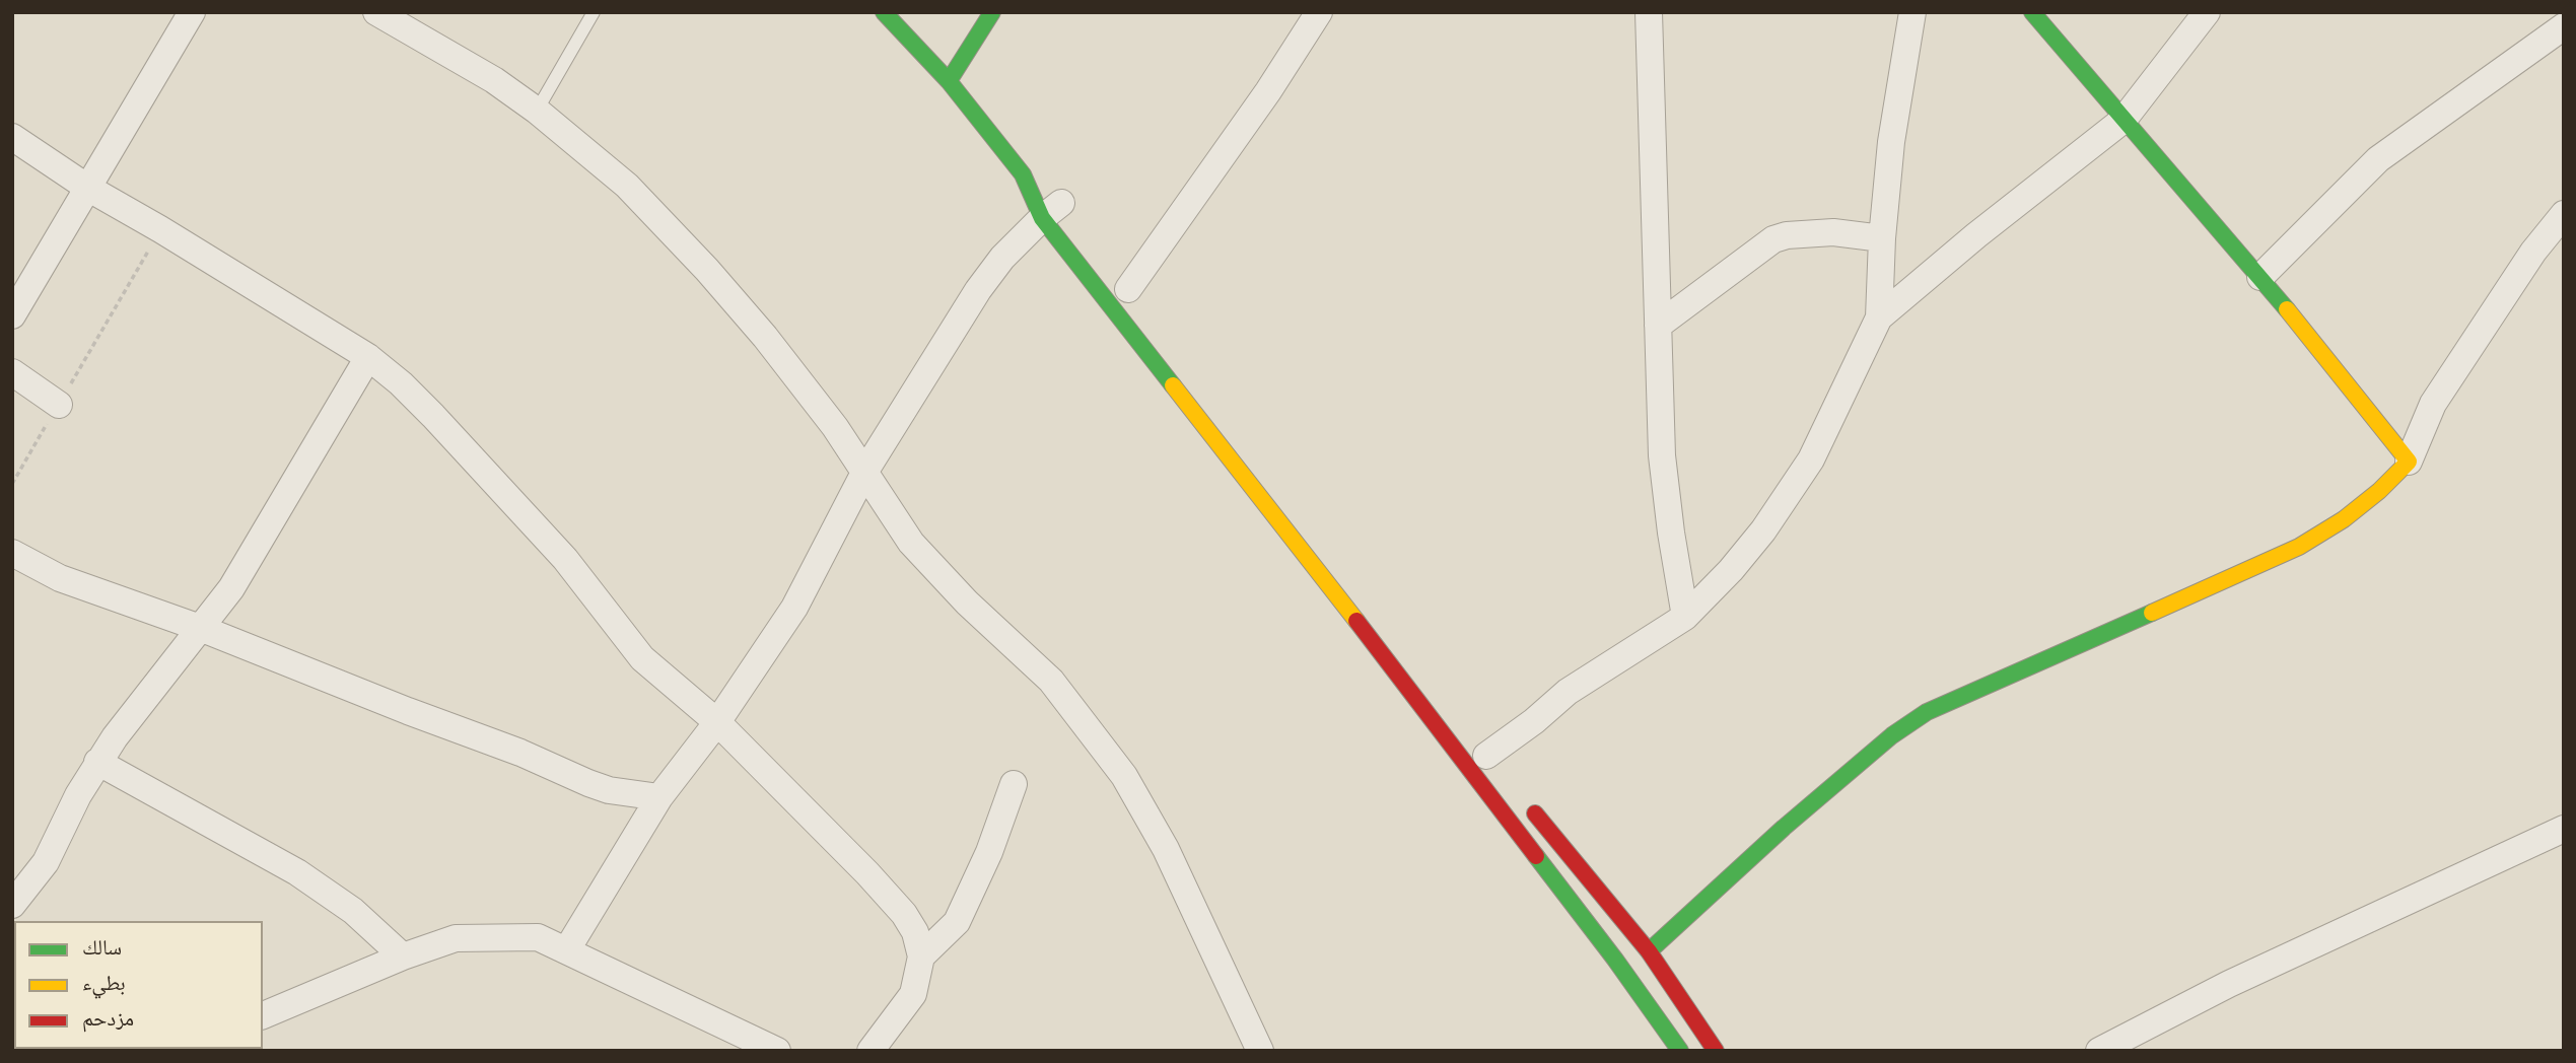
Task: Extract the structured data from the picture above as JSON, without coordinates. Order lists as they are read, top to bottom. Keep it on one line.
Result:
{"legend":["سالك","بطيء","مزدحم"]}
